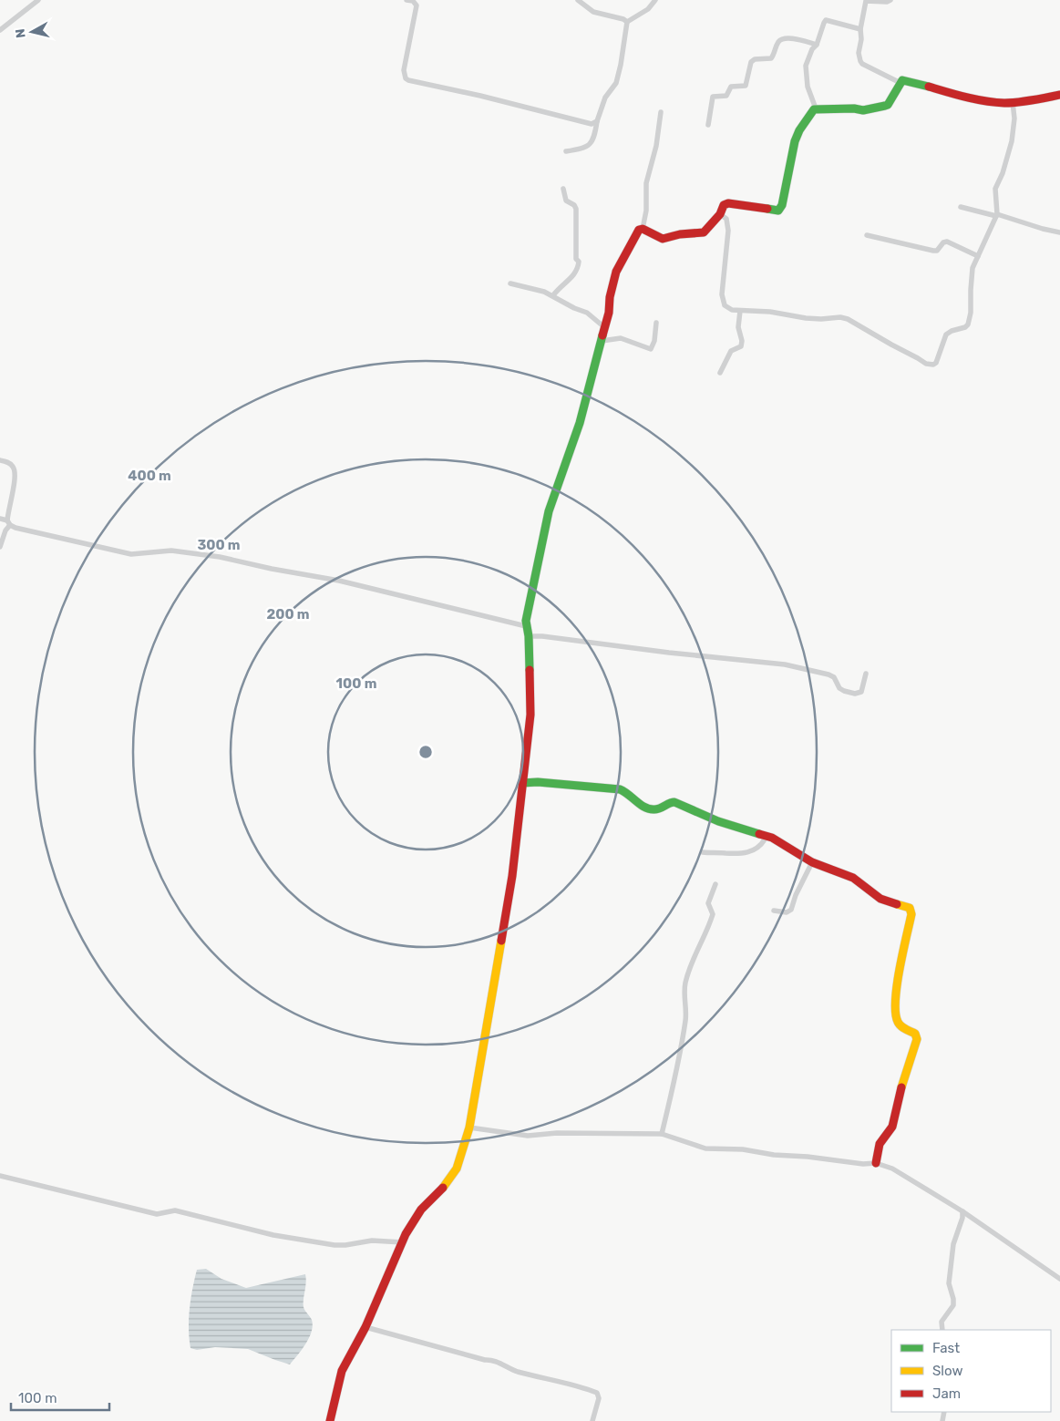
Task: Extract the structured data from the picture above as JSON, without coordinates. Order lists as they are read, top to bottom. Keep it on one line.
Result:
{"legend":["Fast","Slow","Jam"],"scale_bar":"100 m","north":"left","rings":["400 m","300 m","200 m","100 m"]}
